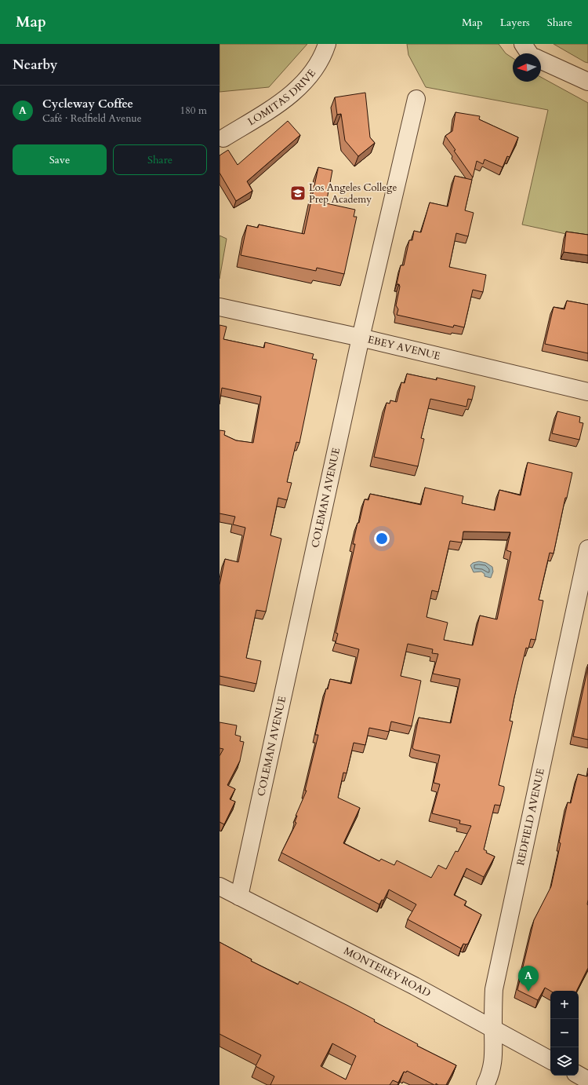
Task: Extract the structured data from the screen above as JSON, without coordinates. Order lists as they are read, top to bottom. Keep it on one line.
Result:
{"streets":{"street":["LOMITAS DRIVE","EBEY AVENUE","COLEMAN AVENUE","REDFIELD AVENUE","MONTEREY ROAD"]},"crossings":[["EBEY AVENUE","COLEMAN AVENUE"],["COLEMAN AVENUE","MONTEREY ROAD"],["REDFIELD AVENUE","MONTEREY ROAD"]],"places":{"school or university":["Los Angeles College Prep Academy"]},"north":"left","page":{"header":"Map","nav":["Map","Layers","Share"],"heading":"Nearby","list":[{"mark":"A","name":"Cycleway Coffee","note":"Café · Redfield Avenue","value":"180 m"}],"buttons":["Save","Share"],"pins":"A","map_buttons":["+","−"]}}
